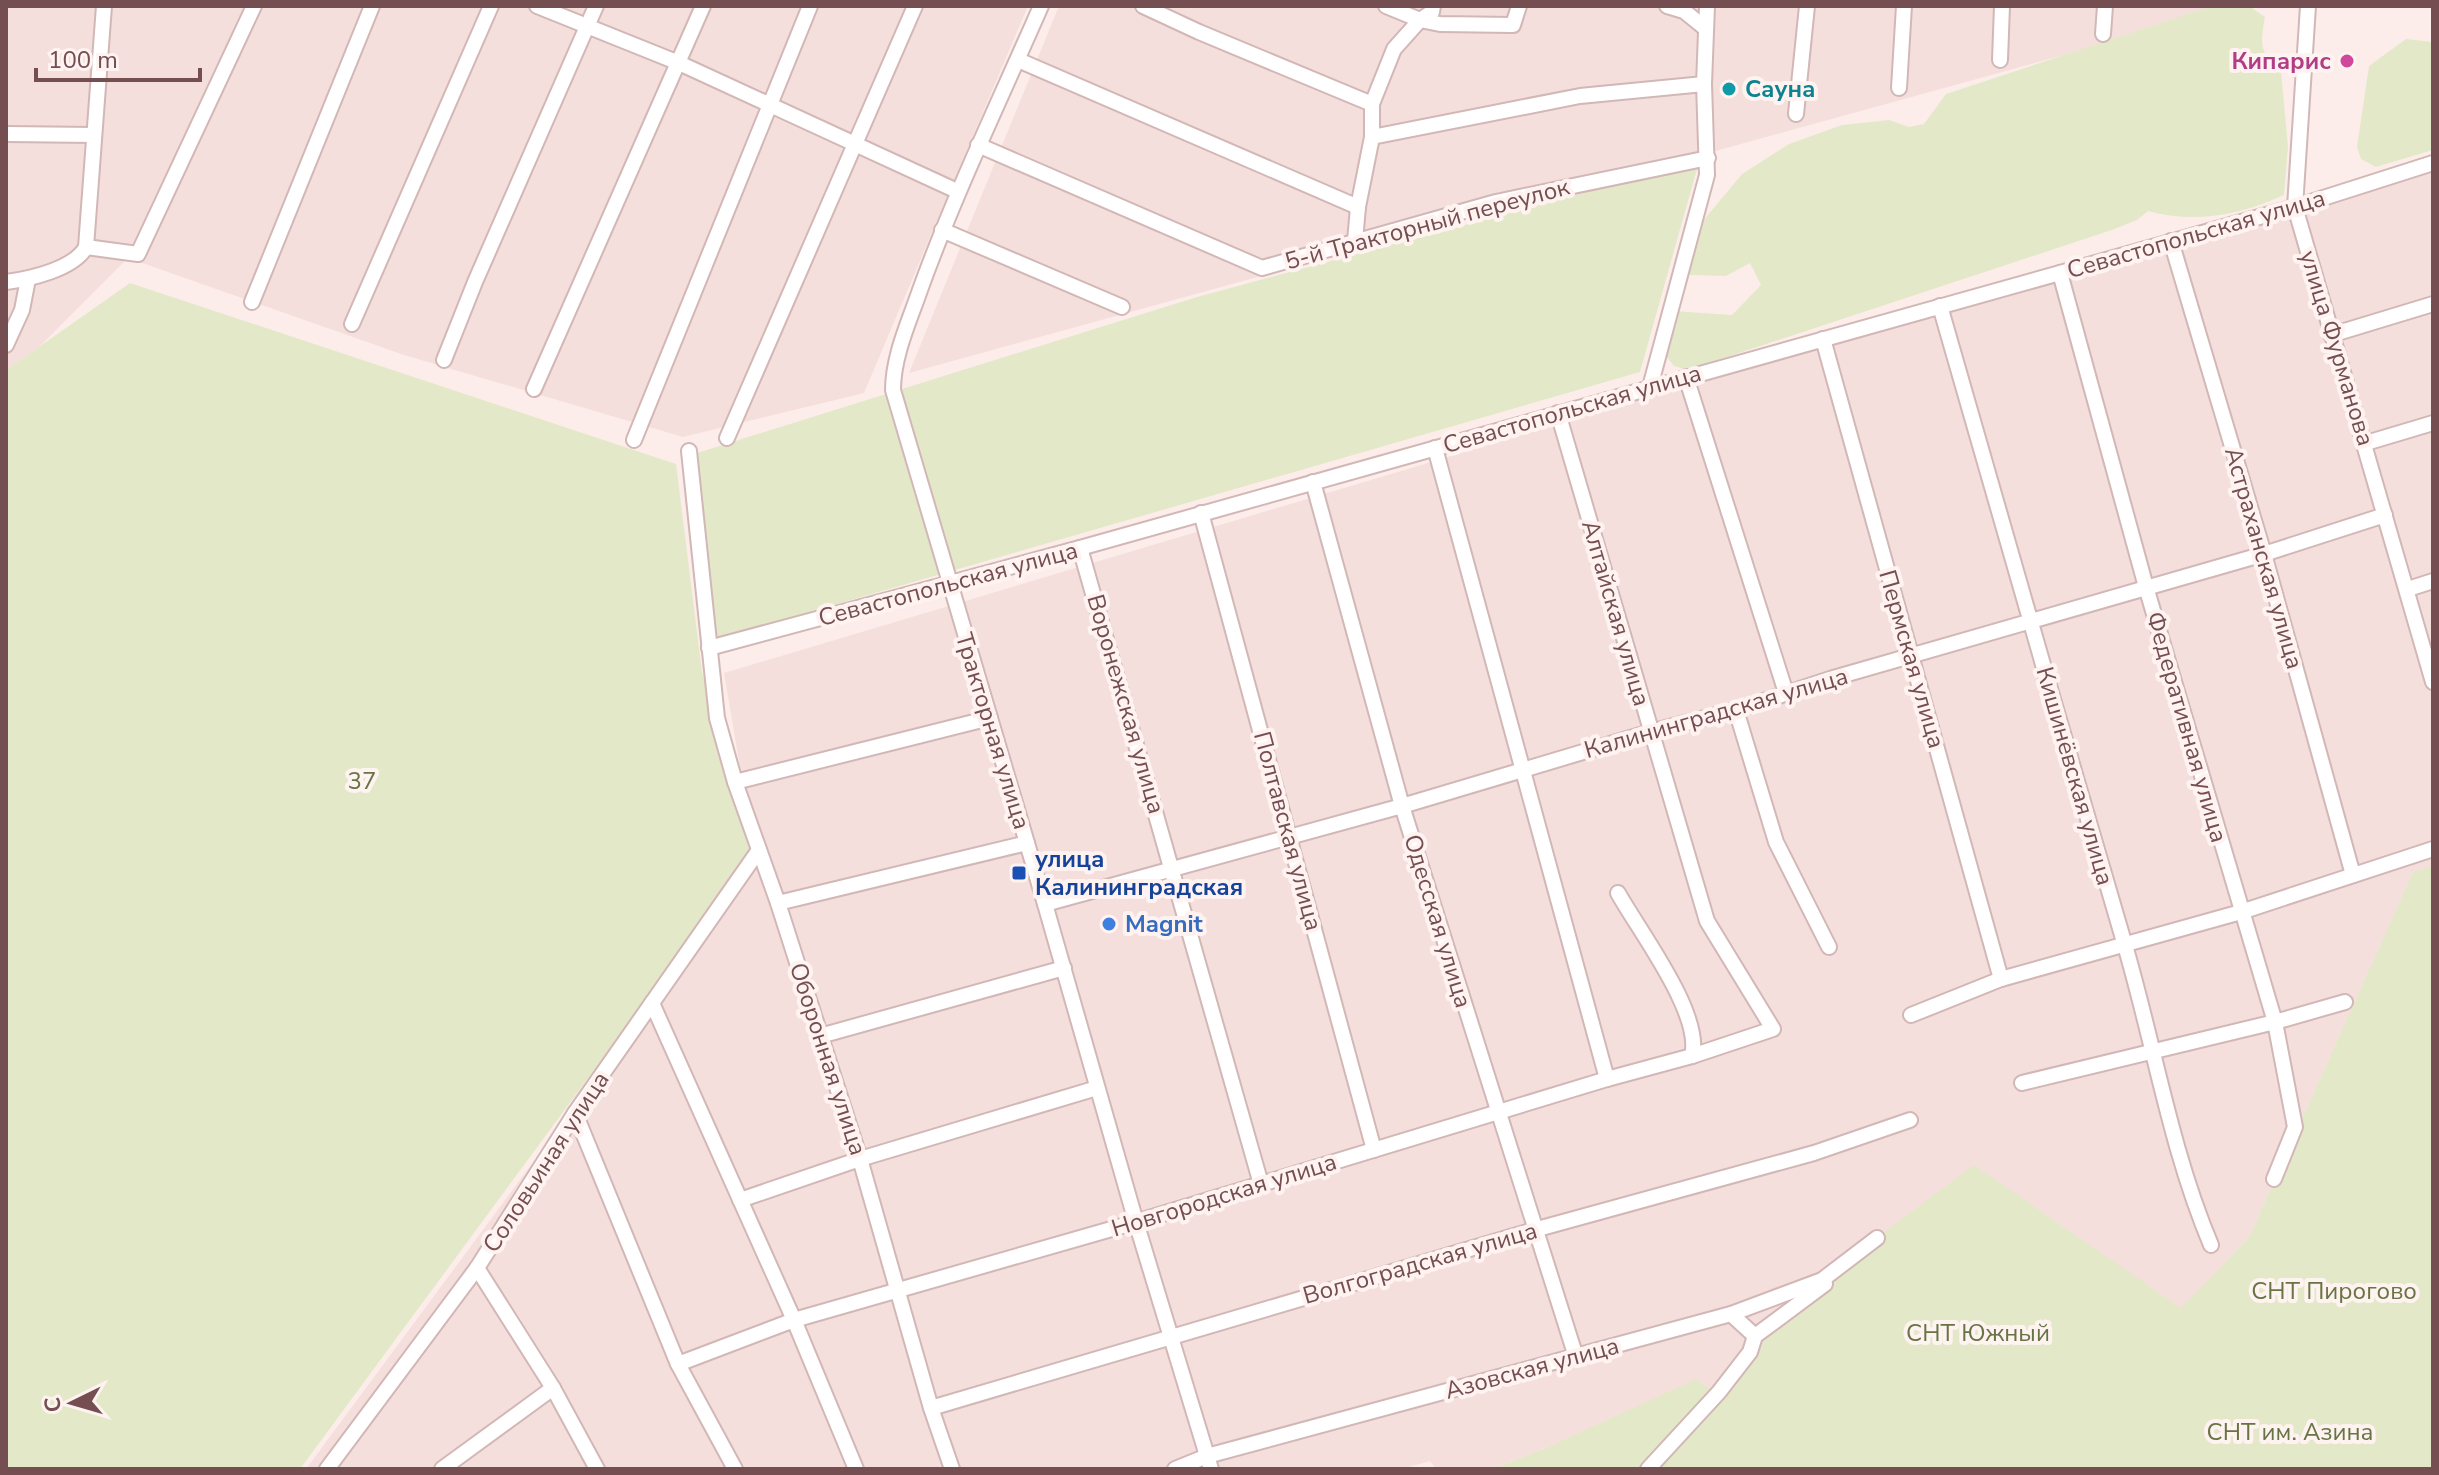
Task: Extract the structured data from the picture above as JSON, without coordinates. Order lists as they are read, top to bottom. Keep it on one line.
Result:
{"streets":{"street":["5-й Тракторный переулок","Севастопольская улица","улица Фурманова","Астраханская улица","Алтайская улица","Пермская улица","Воронежская улица","Калининградская улица","Федеративная улица","Тракторная улица","Кишинёвская улица","Полтавская улица","Одесская улица","Оборонная улица","Соловьиная улица","Новгородская улица","Волгоградская улица","Азовская улица"]},"crossings":[["5-й Тракторный переулок","Тракторная улица"],["Севастопольская улица","улица Фурманова"],["Севастопольская улица","Астраханская улица"],["Севастопольская улица","Алтайская улица"],["Севастопольская улица","Пермская улица"],["Севастопольская улица","Воронежская улица"],["Севастопольская улица","Федеративная улица"],["Севастопольская улица","Тракторная улица"],["Севастопольская улица","Кишинёвская улица"],["Севастопольская улица","Полтавская улица"],["Севастопольская улица","Одесская улица"],["Севастопольская улица","Оборонная улица"],["улица Фурманова","Калининградская улица"],["Астраханская улица","Калининградская улица"],["Алтайская улица","Калининградская улица"],["Алтайская улица","Новгородская улица"],["Пермская улица","Калининградская улица"],["Воронежская улица","Калининградская улица"],["Воронежская улица","Новгородская улица"],["Калининградская улица","Федеративная улица"],["Калининградская улица","Тракторная улица"],["Калининградская улица","Кишинёвская улица"],["Калининградская улица","Полтавская улица"],["Калининградская улица","Одесская улица"],["Тракторная улица","Новгородская улица"],["Тракторная улица","Волгоградская улица"],["Тракторная улица","Азовская улица"],["Полтавская улица","Новгородская улица"],["Одесская улица","Новгородская улица"],["Одесская улица","Волгоградская улица"],["Одесская улица","Азовская улица"],["Оборонная улица","Соловьиная улица"],["Оборонная улица","Новгородская улица"],["Оборонная улица","Волгоградская улица"]],"parks":["37","СНТ Пирогово","СНТ Южный","СНТ им. Азина"],"places":{"other":["Кипарис","Сауна","Magnit"],"transit":["улица Калининградская"]},"scale_bar":"100 m","north":"left"}
